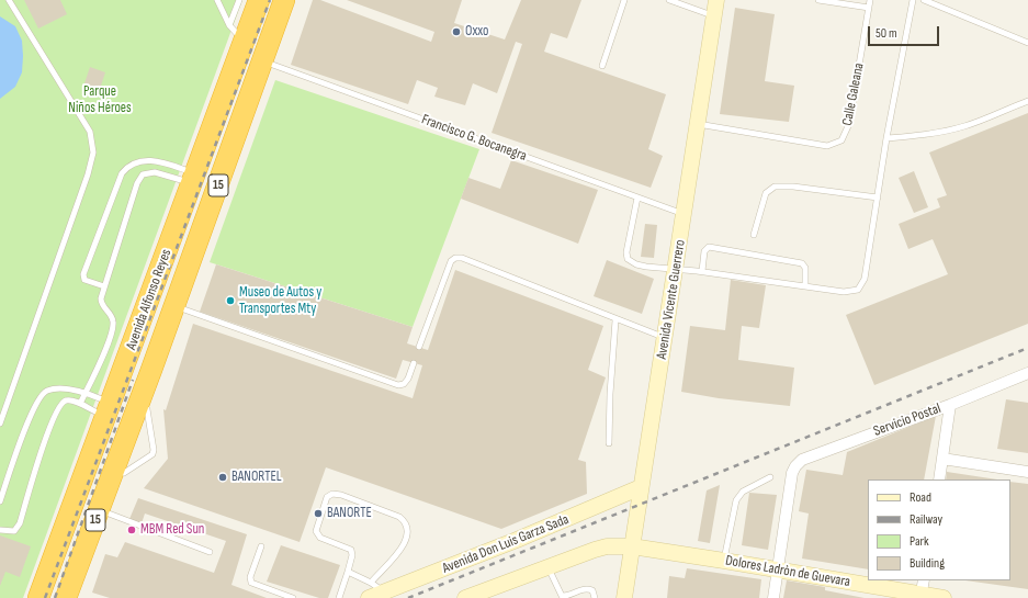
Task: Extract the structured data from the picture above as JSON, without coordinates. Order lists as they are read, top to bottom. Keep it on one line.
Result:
{"streets":{"highway":["15","Avenida Alfonso Reyes"],"street":["Avenida Vicente Guerrero","Servicio Postal","Avenida Don Luis Garza Sada","Dolores Ladròn de Guevara"],"lane":["Calle Galeana","Francisco G. Bocanegra"]},"crossings":[["Calle Galeana","Avenida Vicente Guerrero"],["Francisco G. Bocanegra","Avenida Alfonso Reyes"],["Francisco G. Bocanegra","Avenida Vicente Guerrero"],["Avenida Vicente Guerrero","Avenida Don Luis Garza Sada"],["Avenida Vicente Guerrero","Dolores Ladròn de Guevara"],["Servicio Postal","Dolores Ladròn de Guevara"]],"parks":["Parque Niños Héroes"],"places":["Oxxo","Museo de Autos y Transportes Mty","BANORTEL","BANORTE","MBM Red Sun"],"legend":["Road","Railway","Park","Building"],"scale_bar":"50 m"}
